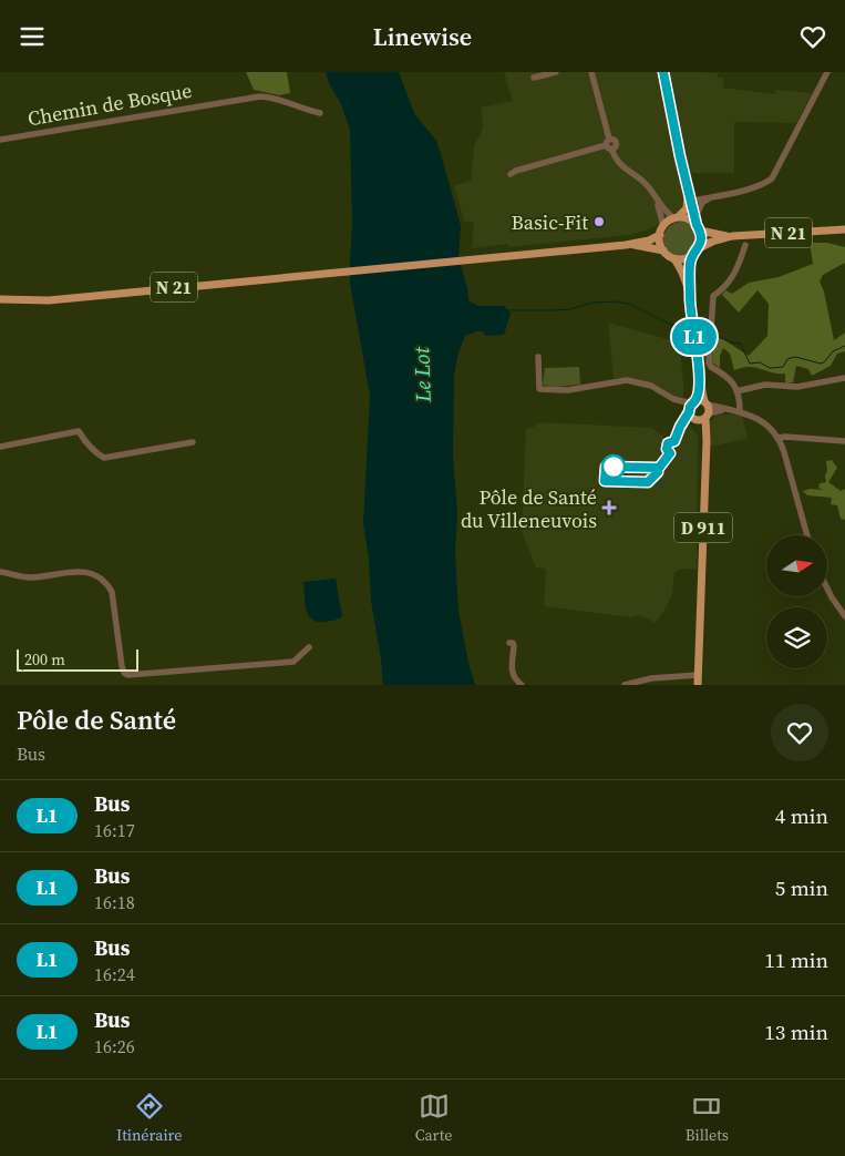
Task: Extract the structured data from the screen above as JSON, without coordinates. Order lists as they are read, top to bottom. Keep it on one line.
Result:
{"streets":{"main road":["N 21","D 911"],"street":["Chemin de Bosque"]},"crossings":[["N 21","D 911"]],"water":["Le Lot"],"places":{"other":["Basic-Fit"],"health":["Pôle de Santé du Villeneuvois"]},"lines":["bus line L1"],"scale_bar":"200 m","north":"right","page":{"header":"Linewise","on_map":"L1","scale":"200 m","heading":["Pôle de Santé","Bus"],"list":[{"mark":"L1","name":"Bus","note":"16:17","value":"4 min"},{"mark":"L1","name":"Bus","note":"16:18","value":"5 min"},{"mark":"L1","name":"Bus","note":"16:24","value":"11 min"},{"mark":"L1","name":"Bus","note":"16:26","value":"13 min"}],"tabs":["Itinéraire","Carte","Billets"]}}
